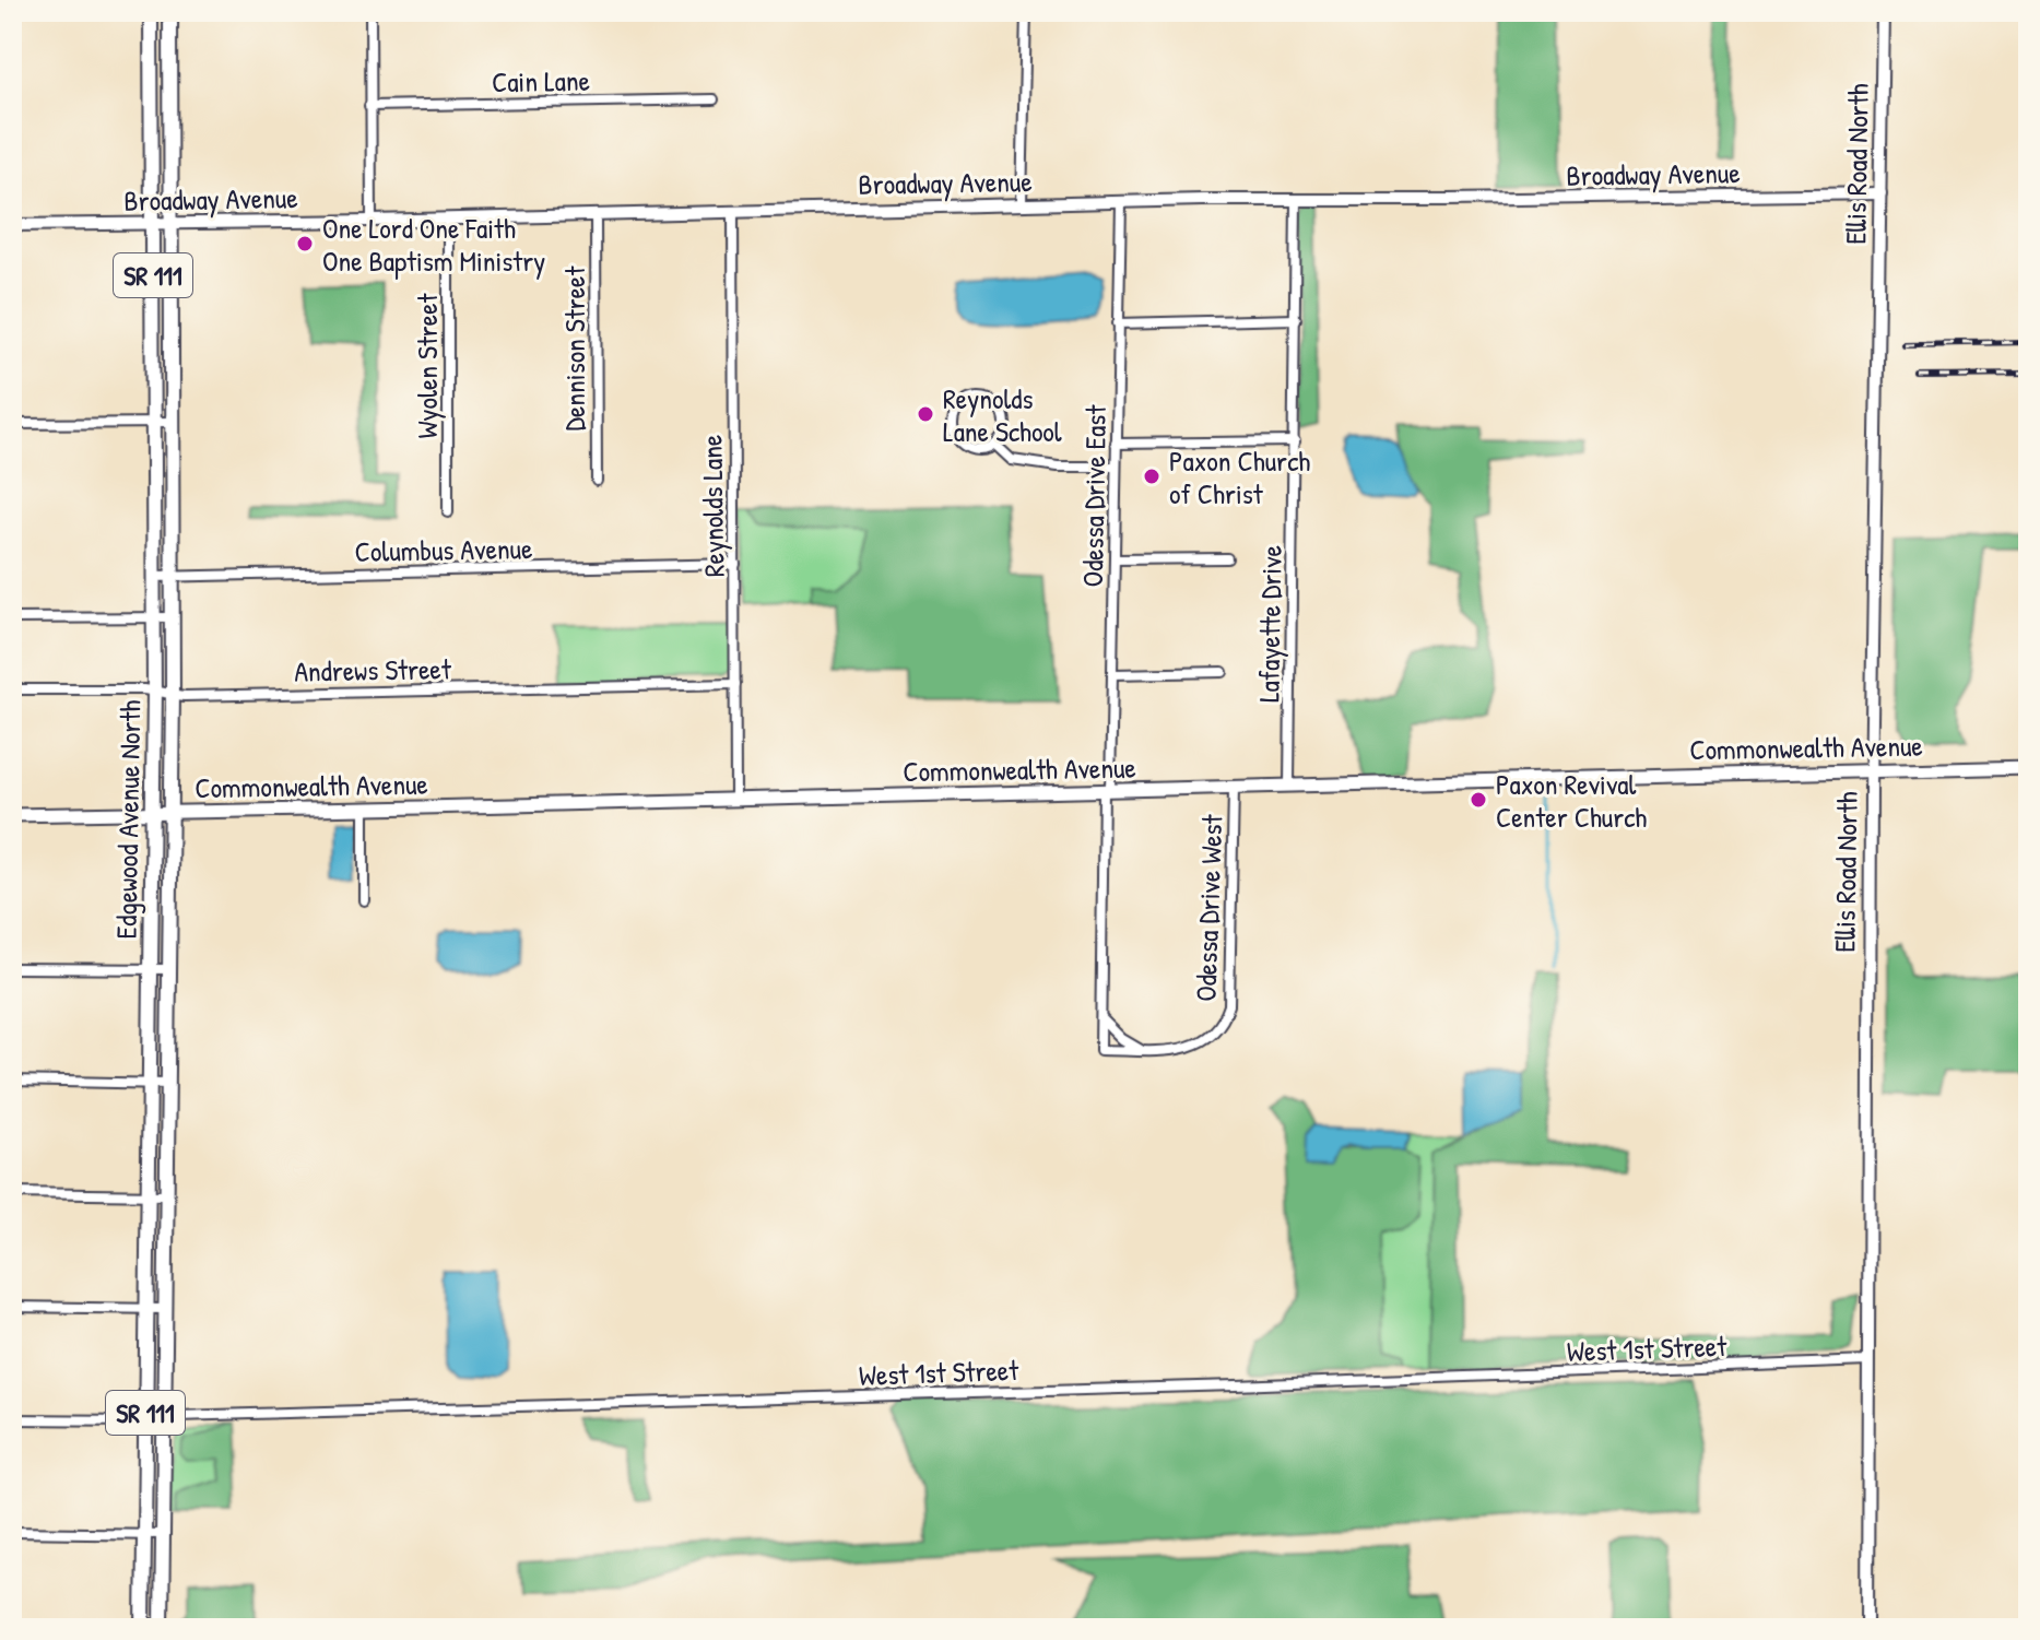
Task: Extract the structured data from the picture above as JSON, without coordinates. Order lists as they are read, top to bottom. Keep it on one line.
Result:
{"streets":{"main road":["SR 111","Commonwealth Avenue","Edgewood Avenue North"],"street":["Cain Lane","Ellis Road North","Broadway Avenue","Dennison Street","Wyolen Street","Odessa Drive East","Reynolds Lane","Columbus Avenue","Lafayette Drive","Andrews Street","Odessa Drive West","West 1st Street"]},"crossings":[["Ellis Road North","Broadway Avenue"],["Ellis Road North","Commonwealth Avenue"],["Ellis Road North","West 1st Street"],["Broadway Avenue","Dennison Street"],["Broadway Avenue","Wyolen Street"],["Broadway Avenue","Odessa Drive East"],["Broadway Avenue","Reynolds Lane"],["Broadway Avenue","Lafayette Drive"],["Broadway Avenue","Edgewood Avenue North"],["Odessa Drive East","Commonwealth Avenue"],["Odessa Drive East","Odessa Drive West"],["Reynolds Lane","Columbus Avenue"],["Reynolds Lane","Andrews Street"],["Reynolds Lane","Commonwealth Avenue"],["Columbus Avenue","Edgewood Avenue North"],["Lafayette Drive","Commonwealth Avenue"],["Andrews Street","Edgewood Avenue North"],["Commonwealth Avenue","Edgewood Avenue North"],["Commonwealth Avenue","Odessa Drive West"],["Edgewood Avenue North","West 1st Street"]],"places":["One Lord One Faith One Baptism Ministry","Reynolds Lane School","Paxon Church of Christ","Paxon Revival Center Church"]}
